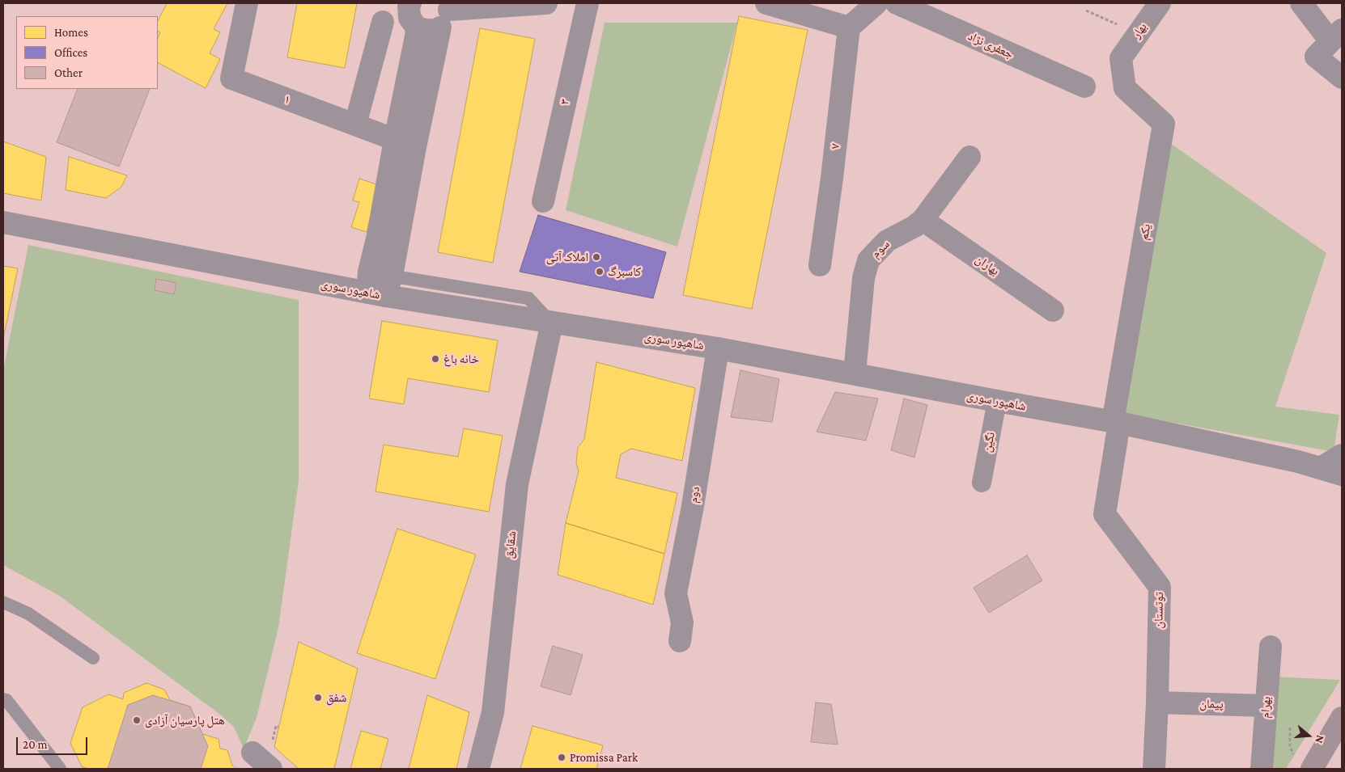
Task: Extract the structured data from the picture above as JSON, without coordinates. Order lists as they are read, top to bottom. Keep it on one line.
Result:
{"streets":{"street":["بهار","جعفری نژاد","۱","۳","۷","یکم","سوم","بهاران","شاهپور سوری","نگین","دوم","شقایق","توتستان","پیمان","بهرام"]},"crossings":[["بهار","یکم"],["یکم","شاهپور سوری"],["یکم","توتستان"],["سوم","بهاران"],["سوم","شاهپور سوری"],["شاهپور سوری","نگین"],["شاهپور سوری","دوم"],["شاهپور سوری","شقایق"],["شاهپور سوری","توتستان"],["توتستان","پیمان"],["پیمان","بهرام"]],"places":["املاک آتی","کاسبرگ","خانه باغ","شفق","هتل پارسیان آزادی","Promissa Park"],"legend":["Homes","Offices","Other"],"scale_bar":"20 m","north":"right"}
